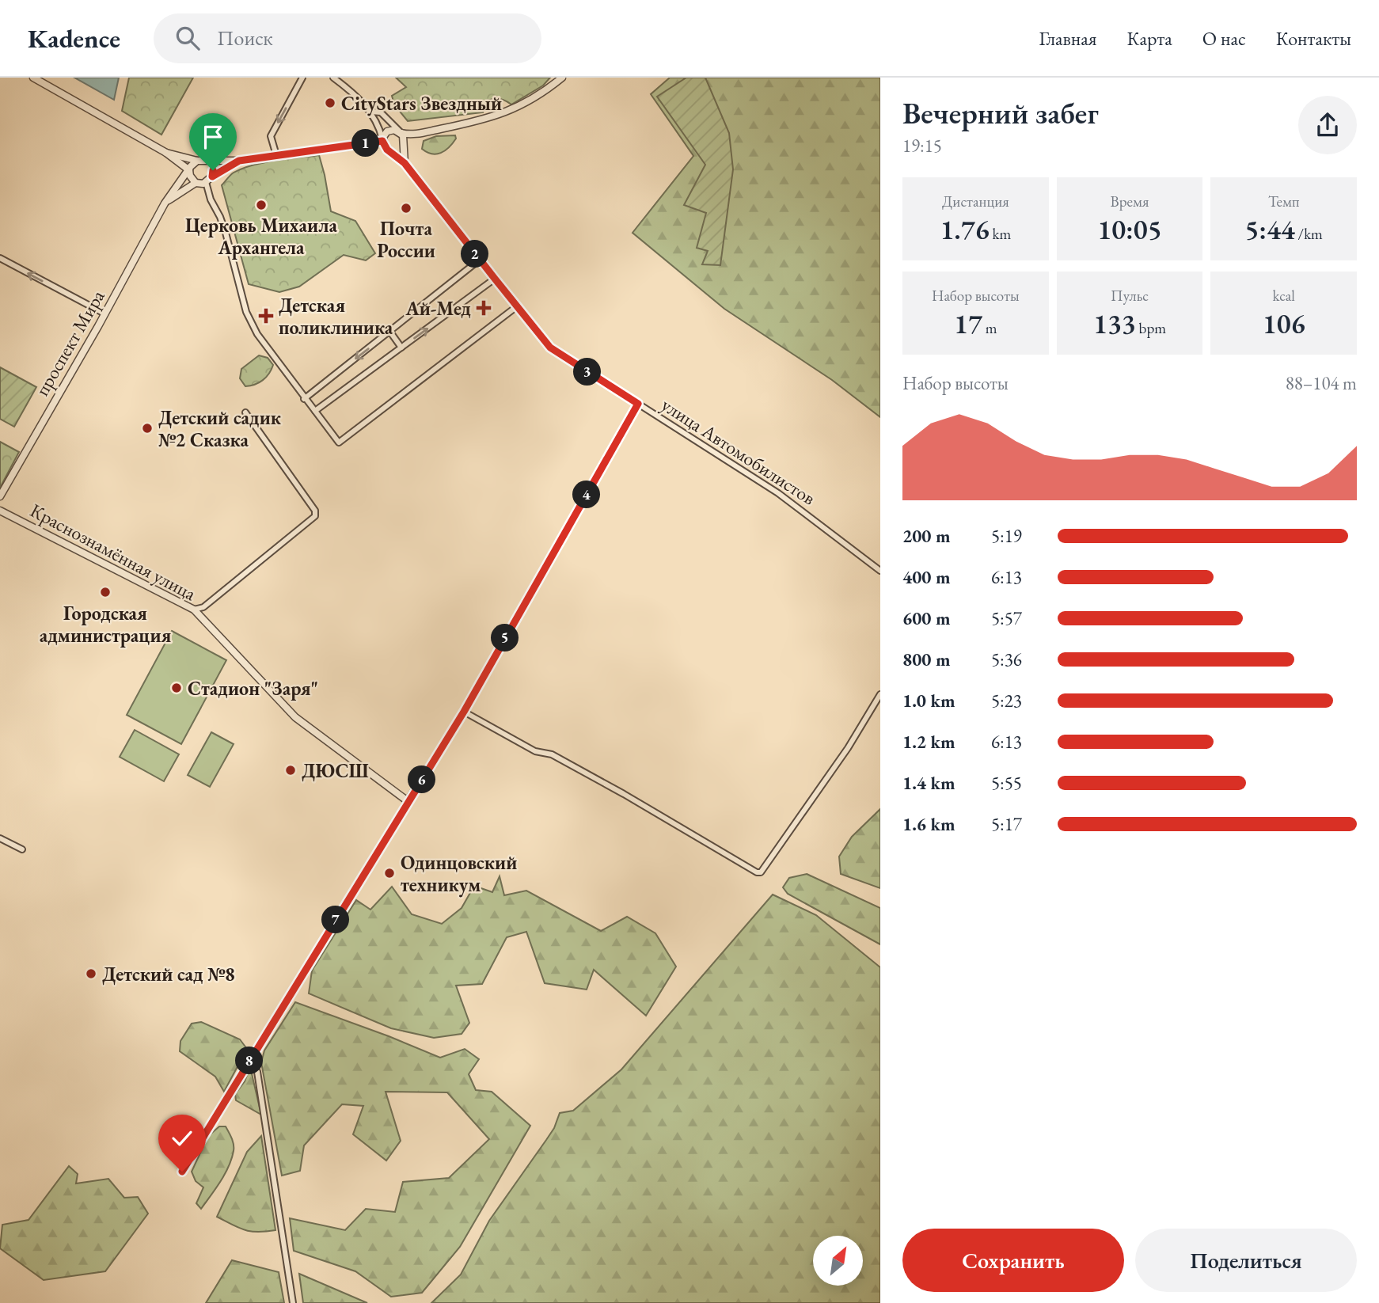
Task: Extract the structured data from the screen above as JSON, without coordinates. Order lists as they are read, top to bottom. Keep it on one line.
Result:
{"streets":{"street":["проспект Мира","улица Автомобилистов","Краснознамённая улица"]},"places":{"other":["CityStars Звездный","Церковь Михаила Архангела","Почта России","Детский садик №2 Сказка","Городская администрация","Стадион \"Заря\"","ДЮСШ","Одинцовский техникум","Детский сад №8"],"health":["Ай-Мед","Детская поликлиника"]},"north":"top right","page":{"header":"Kadence","search":"Поиск","nav":["Главная","Карта","О нас","Контакты"],"heading":["Вечерний забег","19:15"],"pins":["1","2","3","4","5","6","7","8"],"stats":[["Дистанция","1.76 km"],["Время","10:05"],["Темп","5:44 /km"],["Набор высоты","17 m"],["Пульс","133 bpm"],["kcal","106"]],"chart":["Набор высоты","88–104 m"],"list":[{"name":"200 m","note":"5:19"},{"name":"400 m","note":"6:13"},{"name":"600 m","note":"5:57"},{"name":"800 m","note":"5:36"},{"name":"1.0 km","note":"5:23"},{"name":"1.2 km","note":"6:13"},{"name":"1.4 km","note":"5:55"},{"name":"1.6 km","note":"5:17"}],"buttons":["Сохранить","Поделиться"]}}
